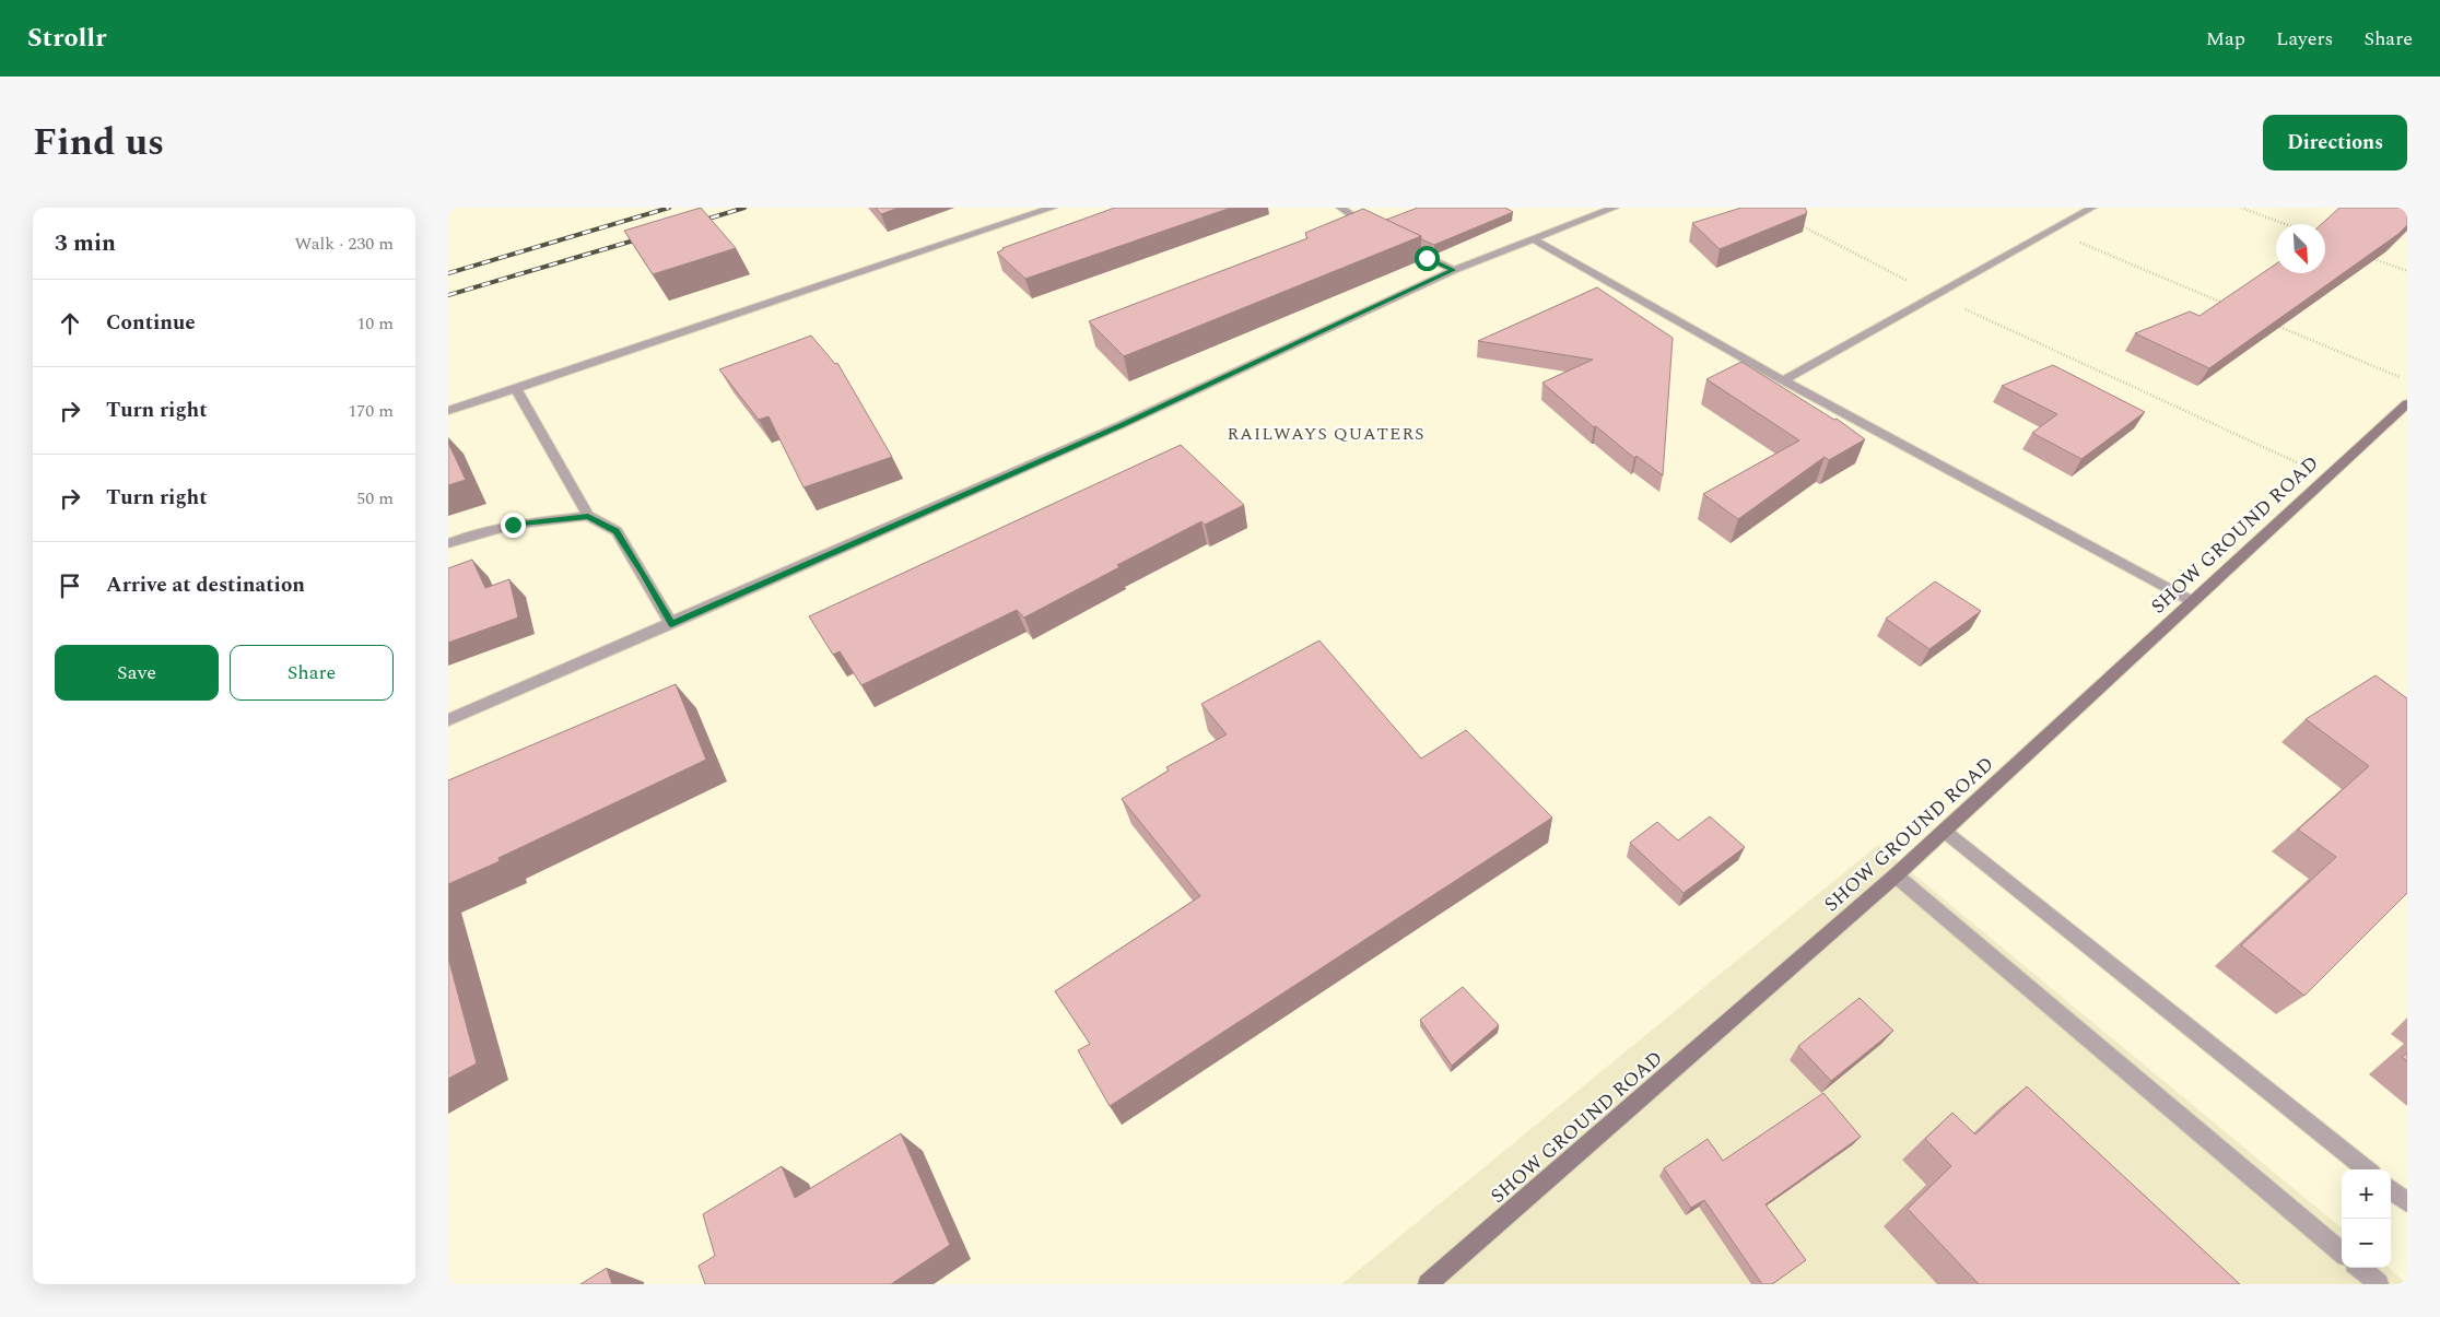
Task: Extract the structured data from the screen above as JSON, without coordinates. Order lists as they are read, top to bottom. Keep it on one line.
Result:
{"streets":{"main road":["SHOW GROUND ROAD"]},"districts":["RAILWAYS QUATERS"],"north":"bottom right","page":{"header":"Strollr","nav":["Map","Layers","Share"],"title":"Find us","buttons":["Directions",["Save","Share"]],"heading":["3 min","Walk · 230 m"],"list":[["Continue","10 m"],["Turn right","170 m"],["Turn right","50 m"],"Arrive at destination"],"map_buttons":["+","−"]}}
